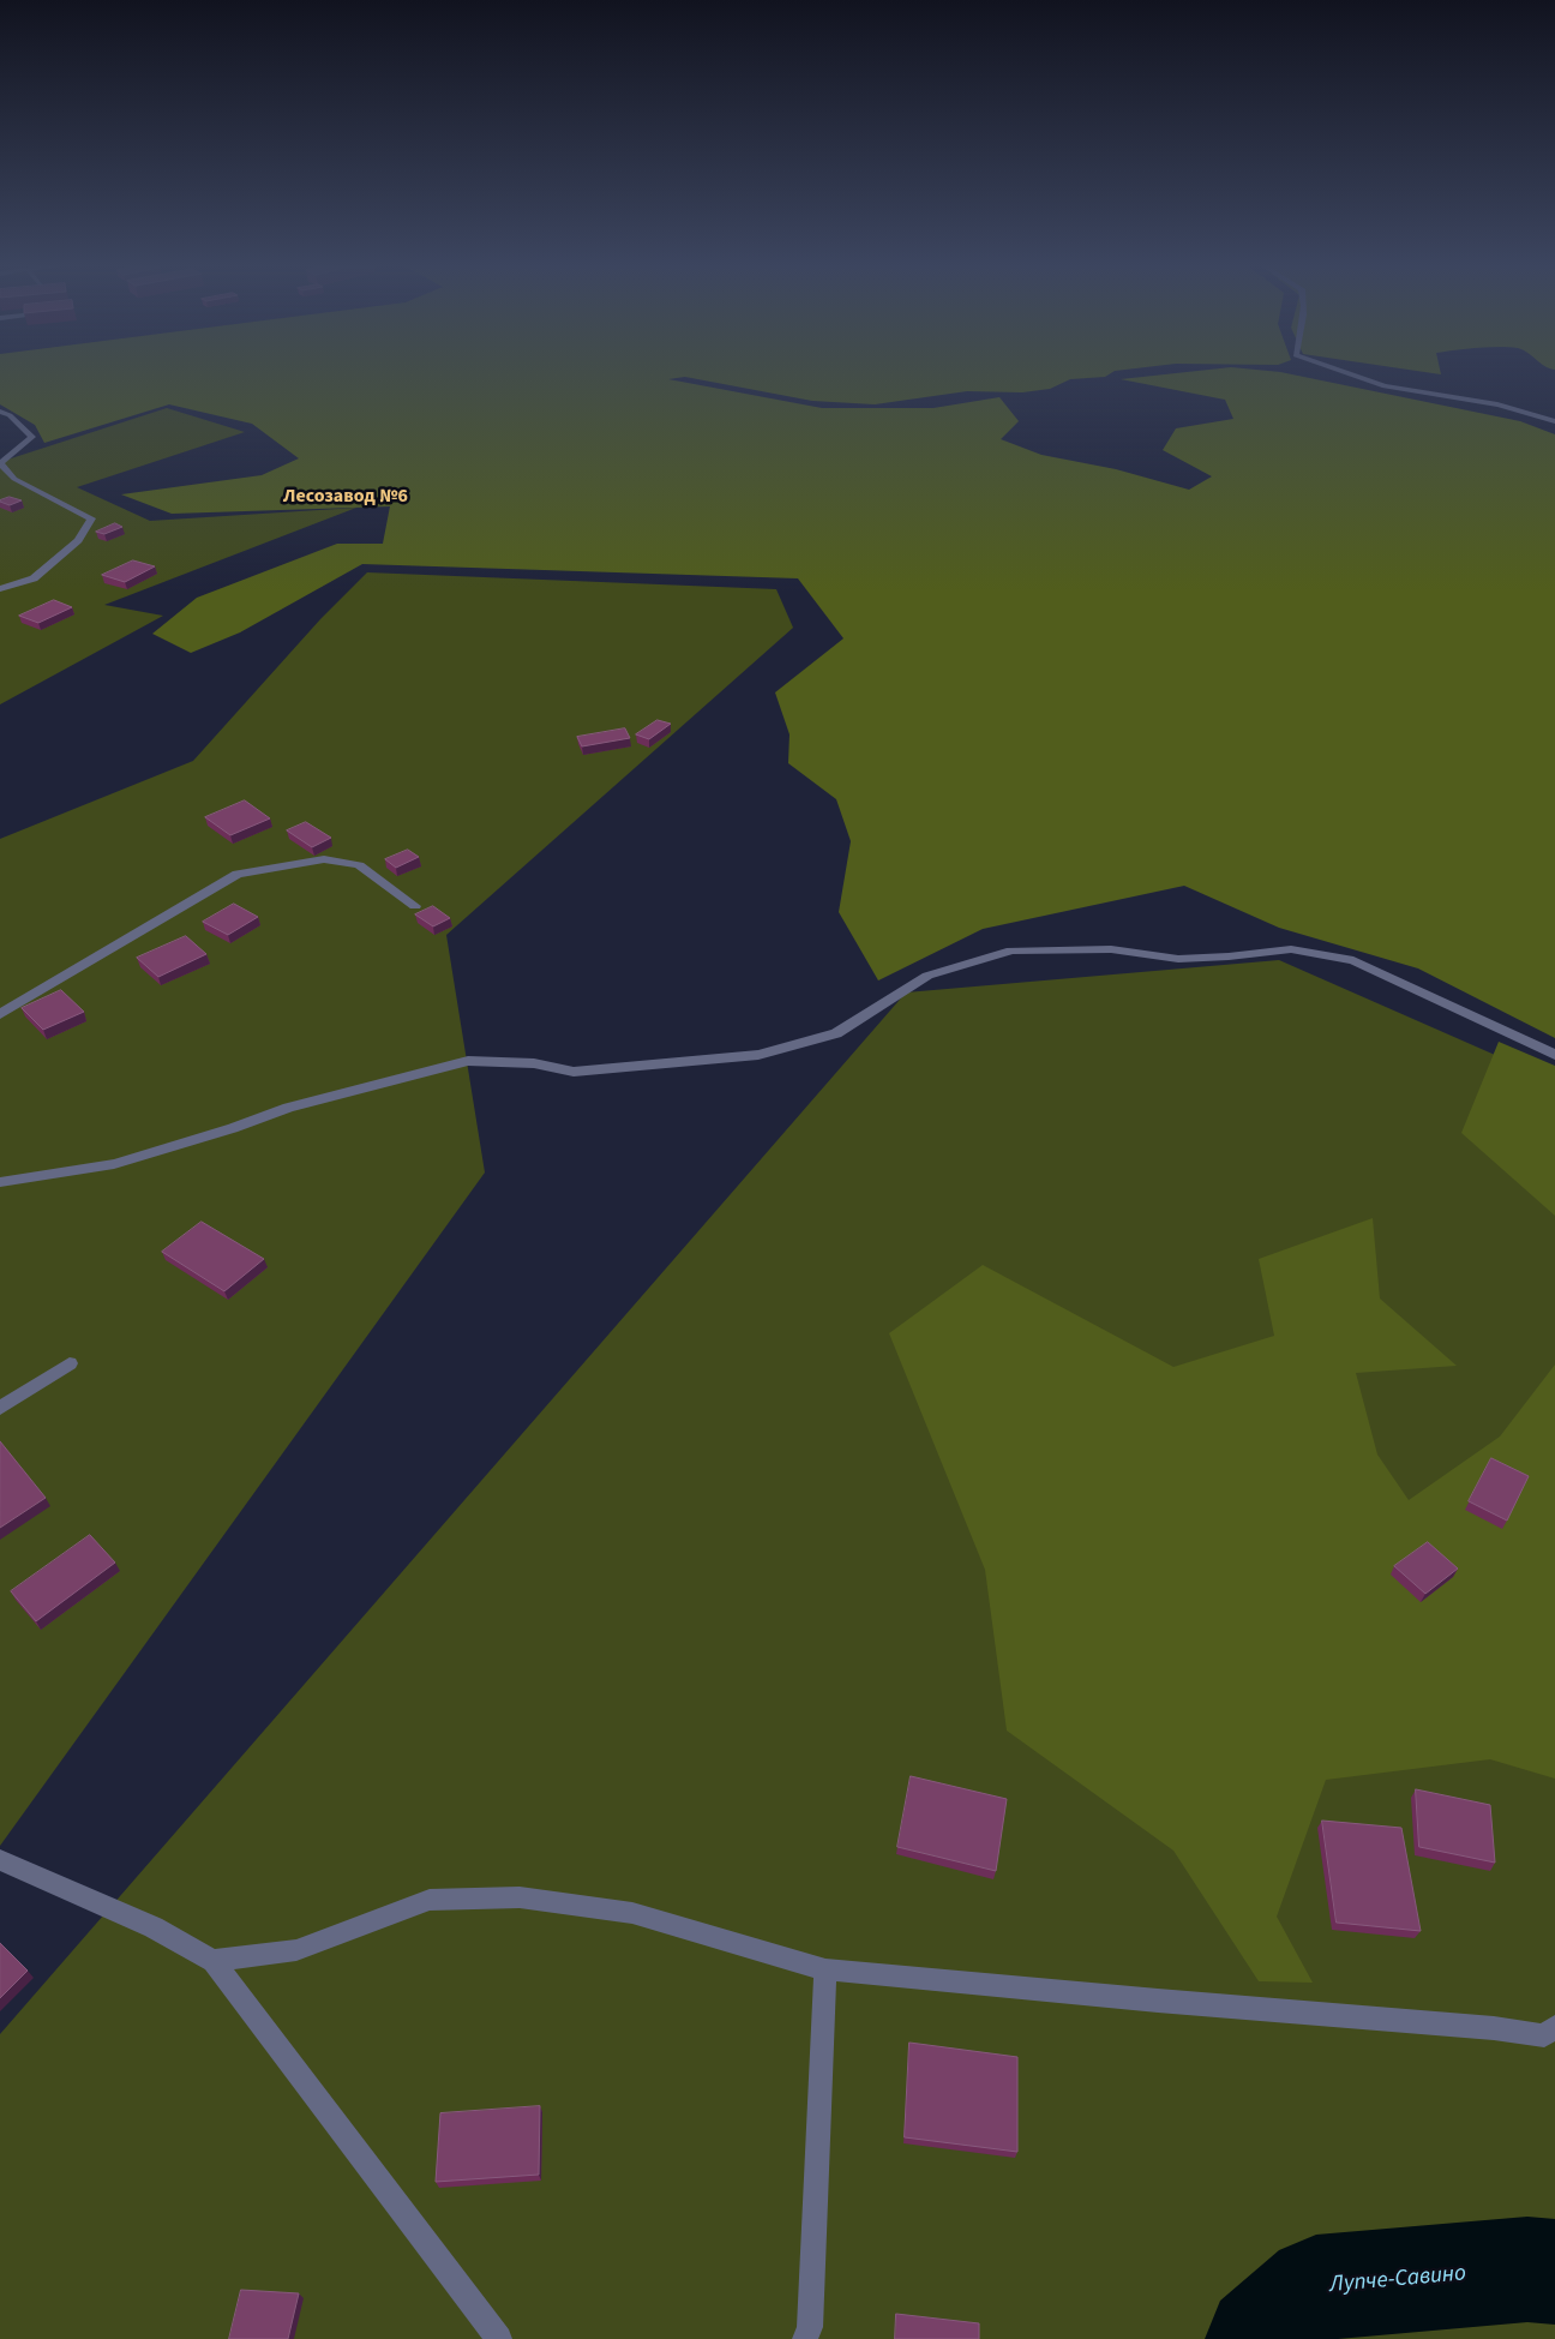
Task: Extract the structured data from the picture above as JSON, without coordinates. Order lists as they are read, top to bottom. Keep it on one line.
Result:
{"districts":["Лесозавод №6"],"water":["Лупче-Савино"]}
